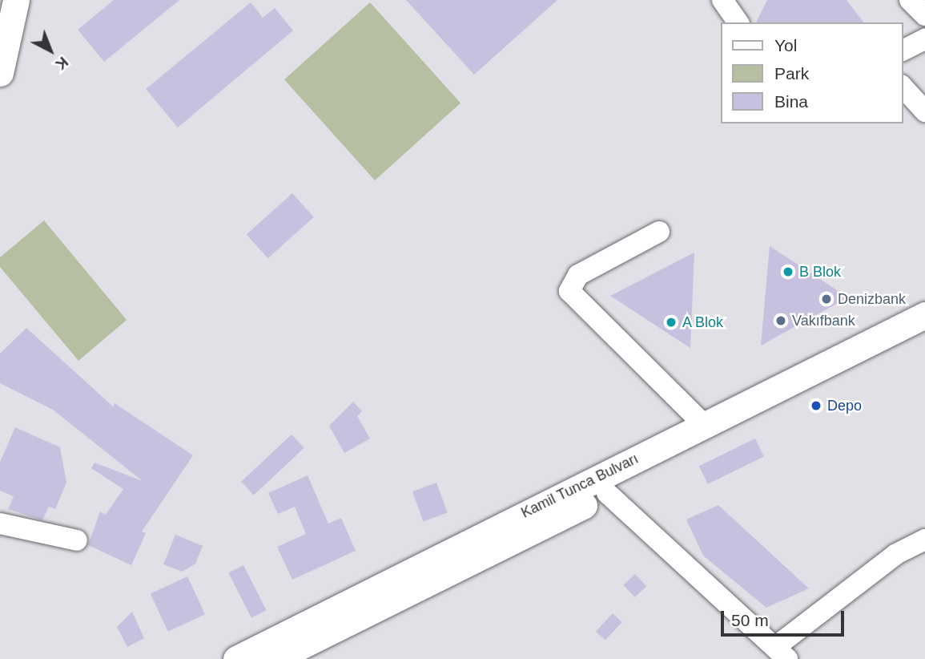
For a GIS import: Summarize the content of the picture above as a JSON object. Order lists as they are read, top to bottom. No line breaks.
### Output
{"streets":{"main road":["Kamil Tunca Bulvarı"]},"places":["B Blok","Denizbank","Vakıfbank","A Blok","Depo"],"legend":["Yol","Park","Bina"],"scale_bar":"50 m","north":"bottom right"}
